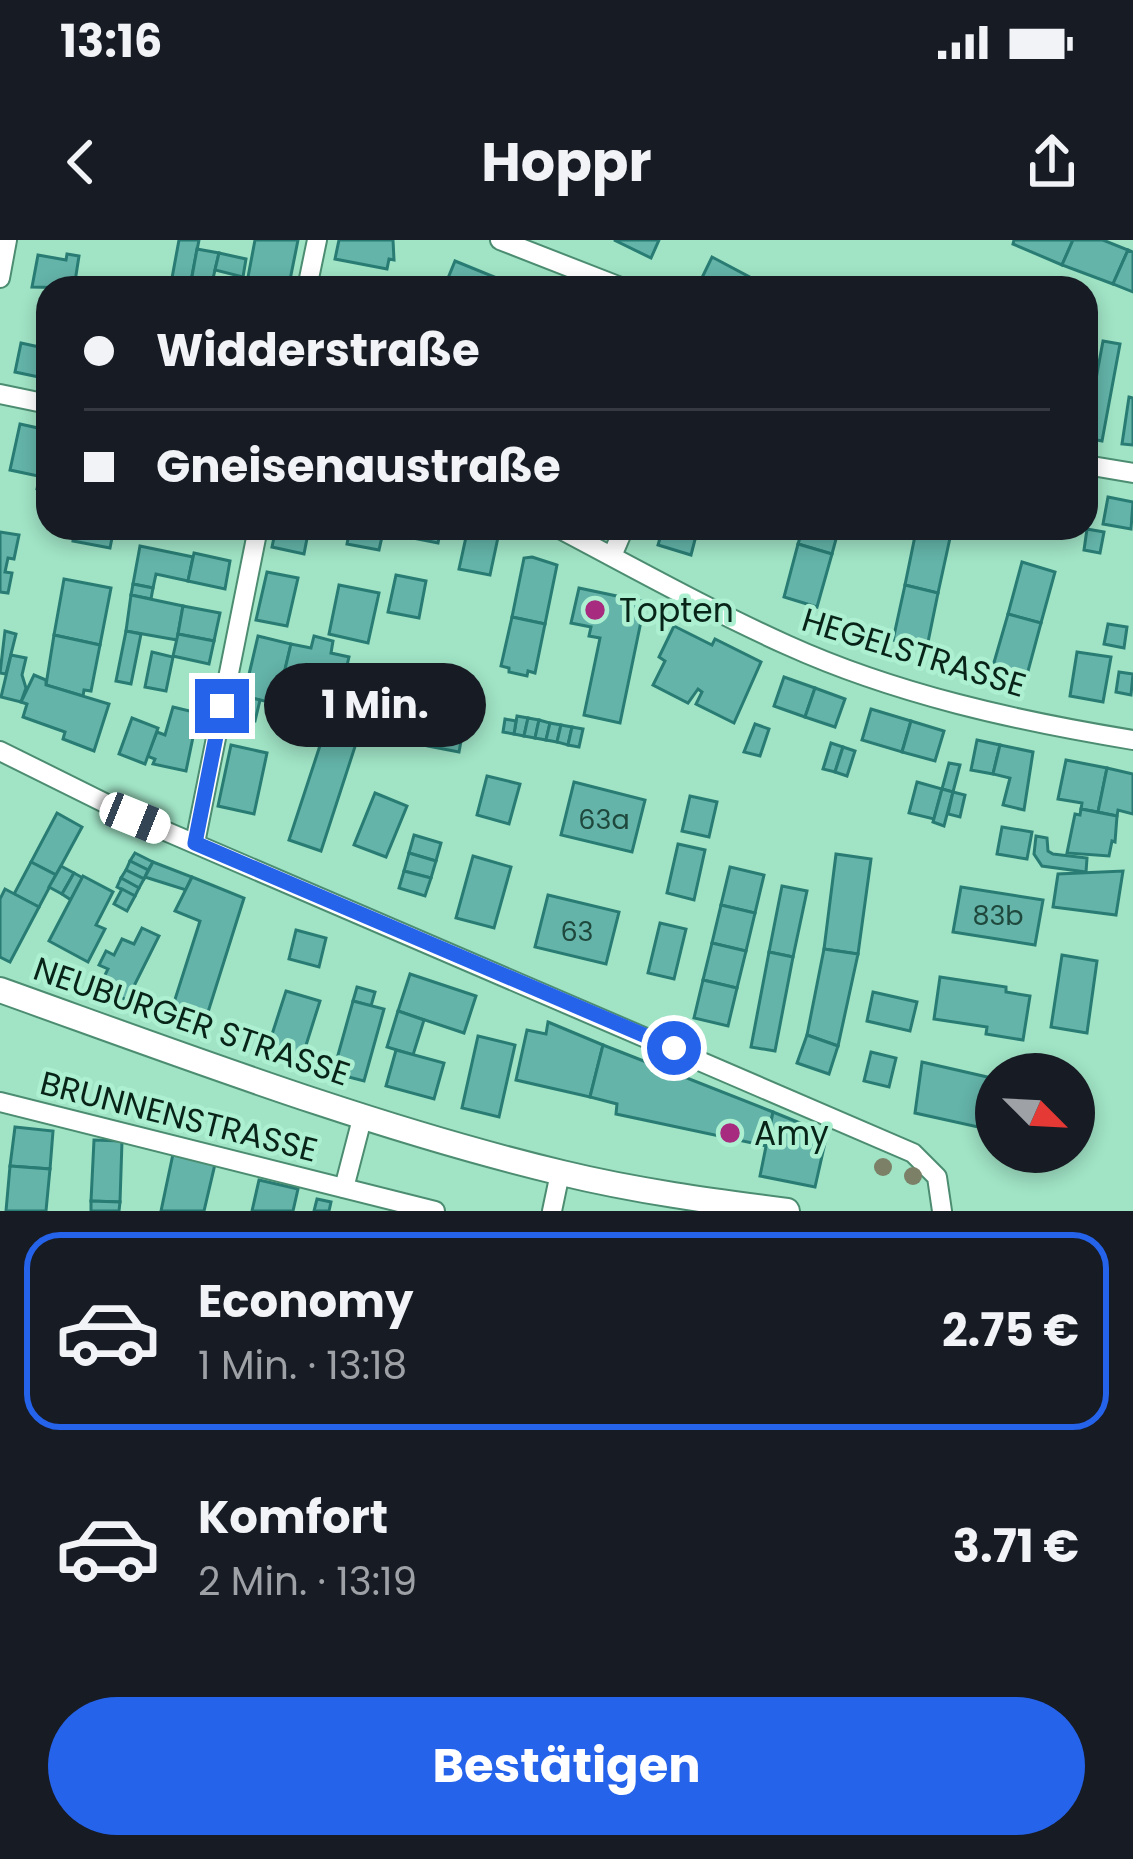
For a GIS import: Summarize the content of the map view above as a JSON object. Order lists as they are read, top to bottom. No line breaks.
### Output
{"streets":{"street":["HEGELSTRASSE","NEUBURGER STRASSE","BRUNNENSTRASSE"]},"crossings":[["NEUBURGER STRASSE","BRUNNENSTRASSE"]],"places":["Topten","Amy"],"house_numbers":["63a","83b","63"],"north":"bottom right","page":{"status":"13:16","header":"Hoppr","banner":["Widderstraße","Gneisenaustraße"],"bubble":"1 Min.","list":[{"name":"Economy","note":"1 Min. · 13:18","value":"2.75 €"},{"name":"Komfort","note":"2 Min. · 13:19","value":"3.71 €"}],"buttons":"Bestätigen"}}
